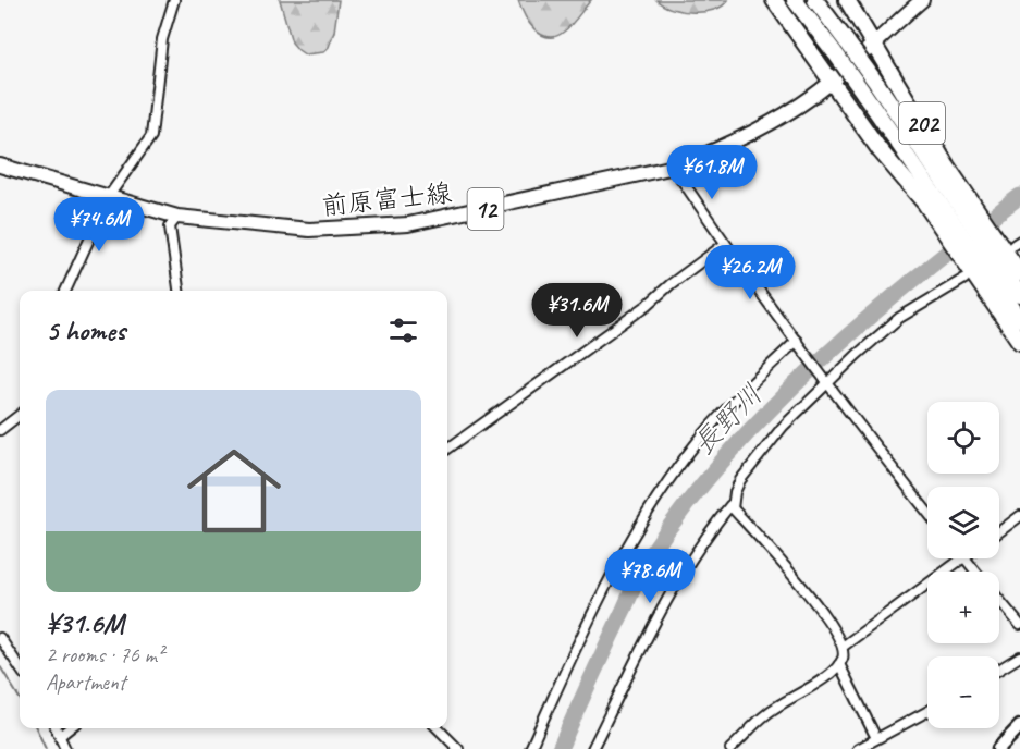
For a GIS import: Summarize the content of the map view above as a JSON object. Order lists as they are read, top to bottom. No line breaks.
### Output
{"streets":{"highway":["202"],"main road":["前原富士線","12"]},"crossings":[["202","前原富士線"]],"water":["長野川"],"page":{"price":["¥61.8M","¥74.6M","¥26.2M","¥31.6M","¥78.6M"],"heading":"5 homes","list":[{"name":"¥31.6M","note":"2 rooms · 76 m² · Apartment"}],"map_buttons":["+","−"]}}
